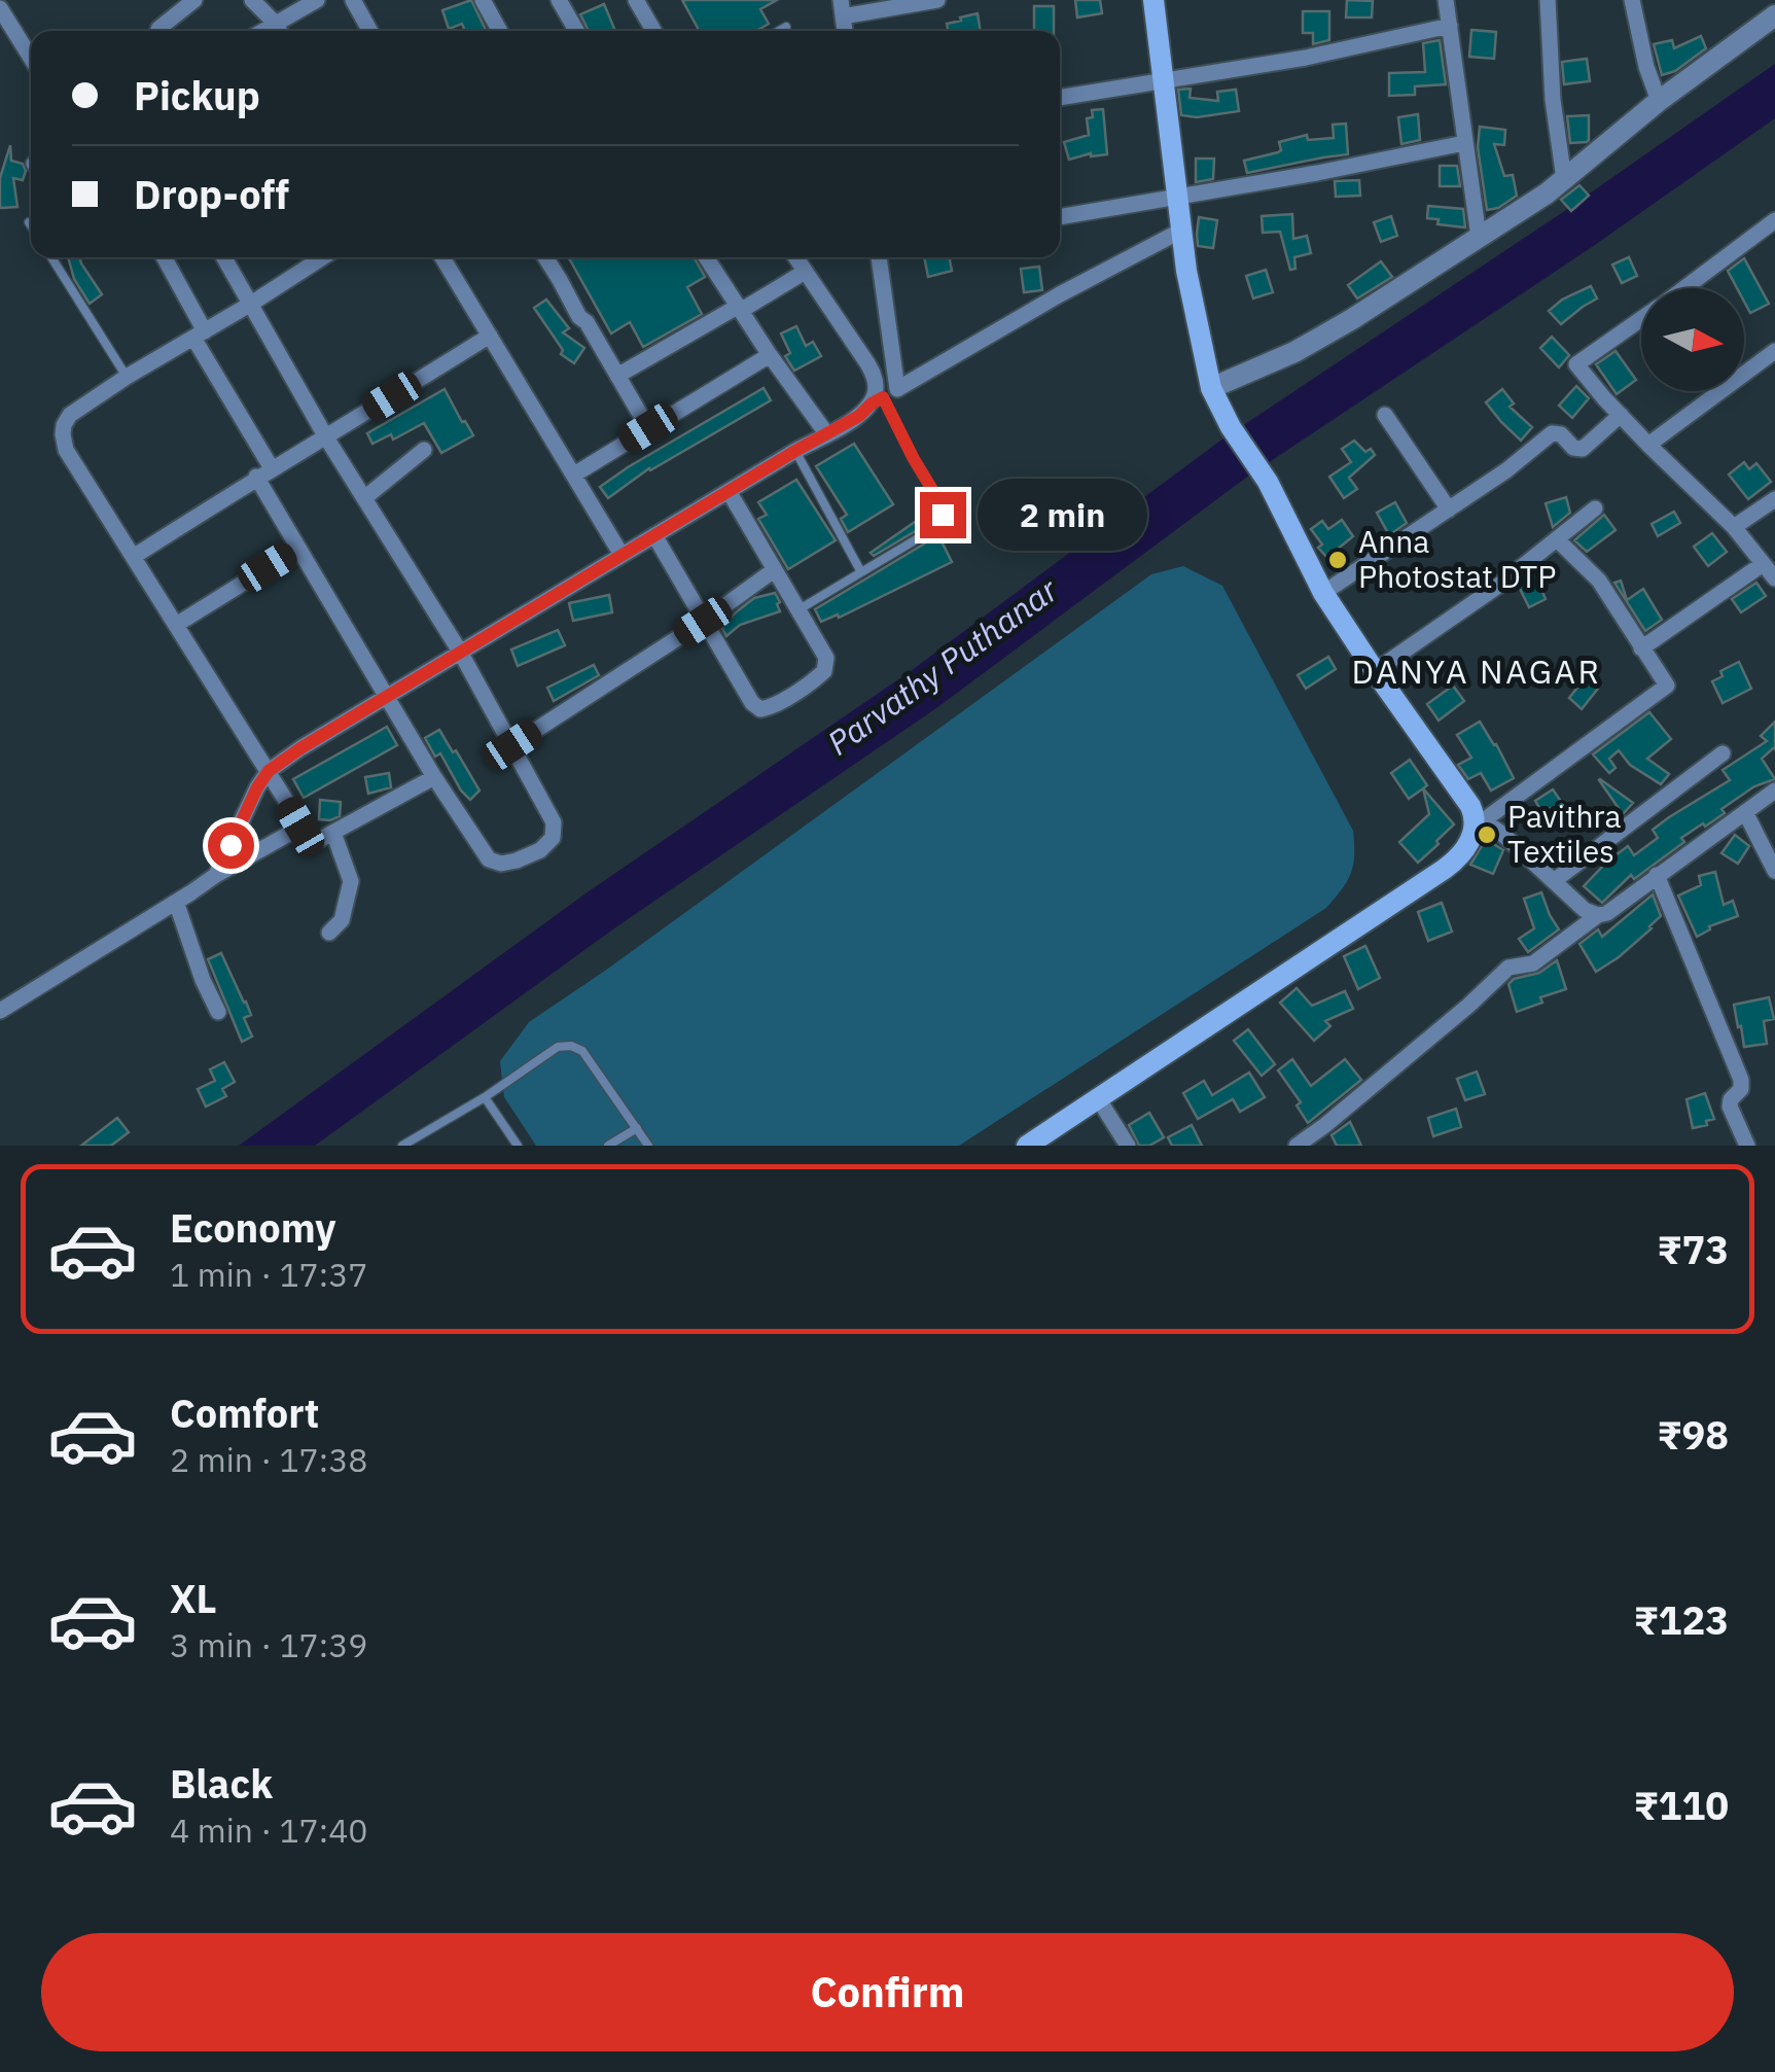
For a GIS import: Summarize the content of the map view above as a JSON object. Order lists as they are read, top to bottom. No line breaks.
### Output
{"districts":["DANYA NAGAR"],"water":["Parvathy Puthanar"],"places":["Anna Photostat DTP","Pavithra Textiles"],"north":"right","page":{"banner":["Pickup","Drop-off"],"bubble":"2 min","list":[{"name":"Economy","note":"1 min · 17:37","value":"₹73"},{"name":"Comfort","note":"2 min · 17:38","value":"₹98"},{"name":"XL","note":"3 min · 17:39","value":"₹123"},{"name":"Black","note":"4 min · 17:40","value":"₹110"}],"buttons":"Confirm"}}
